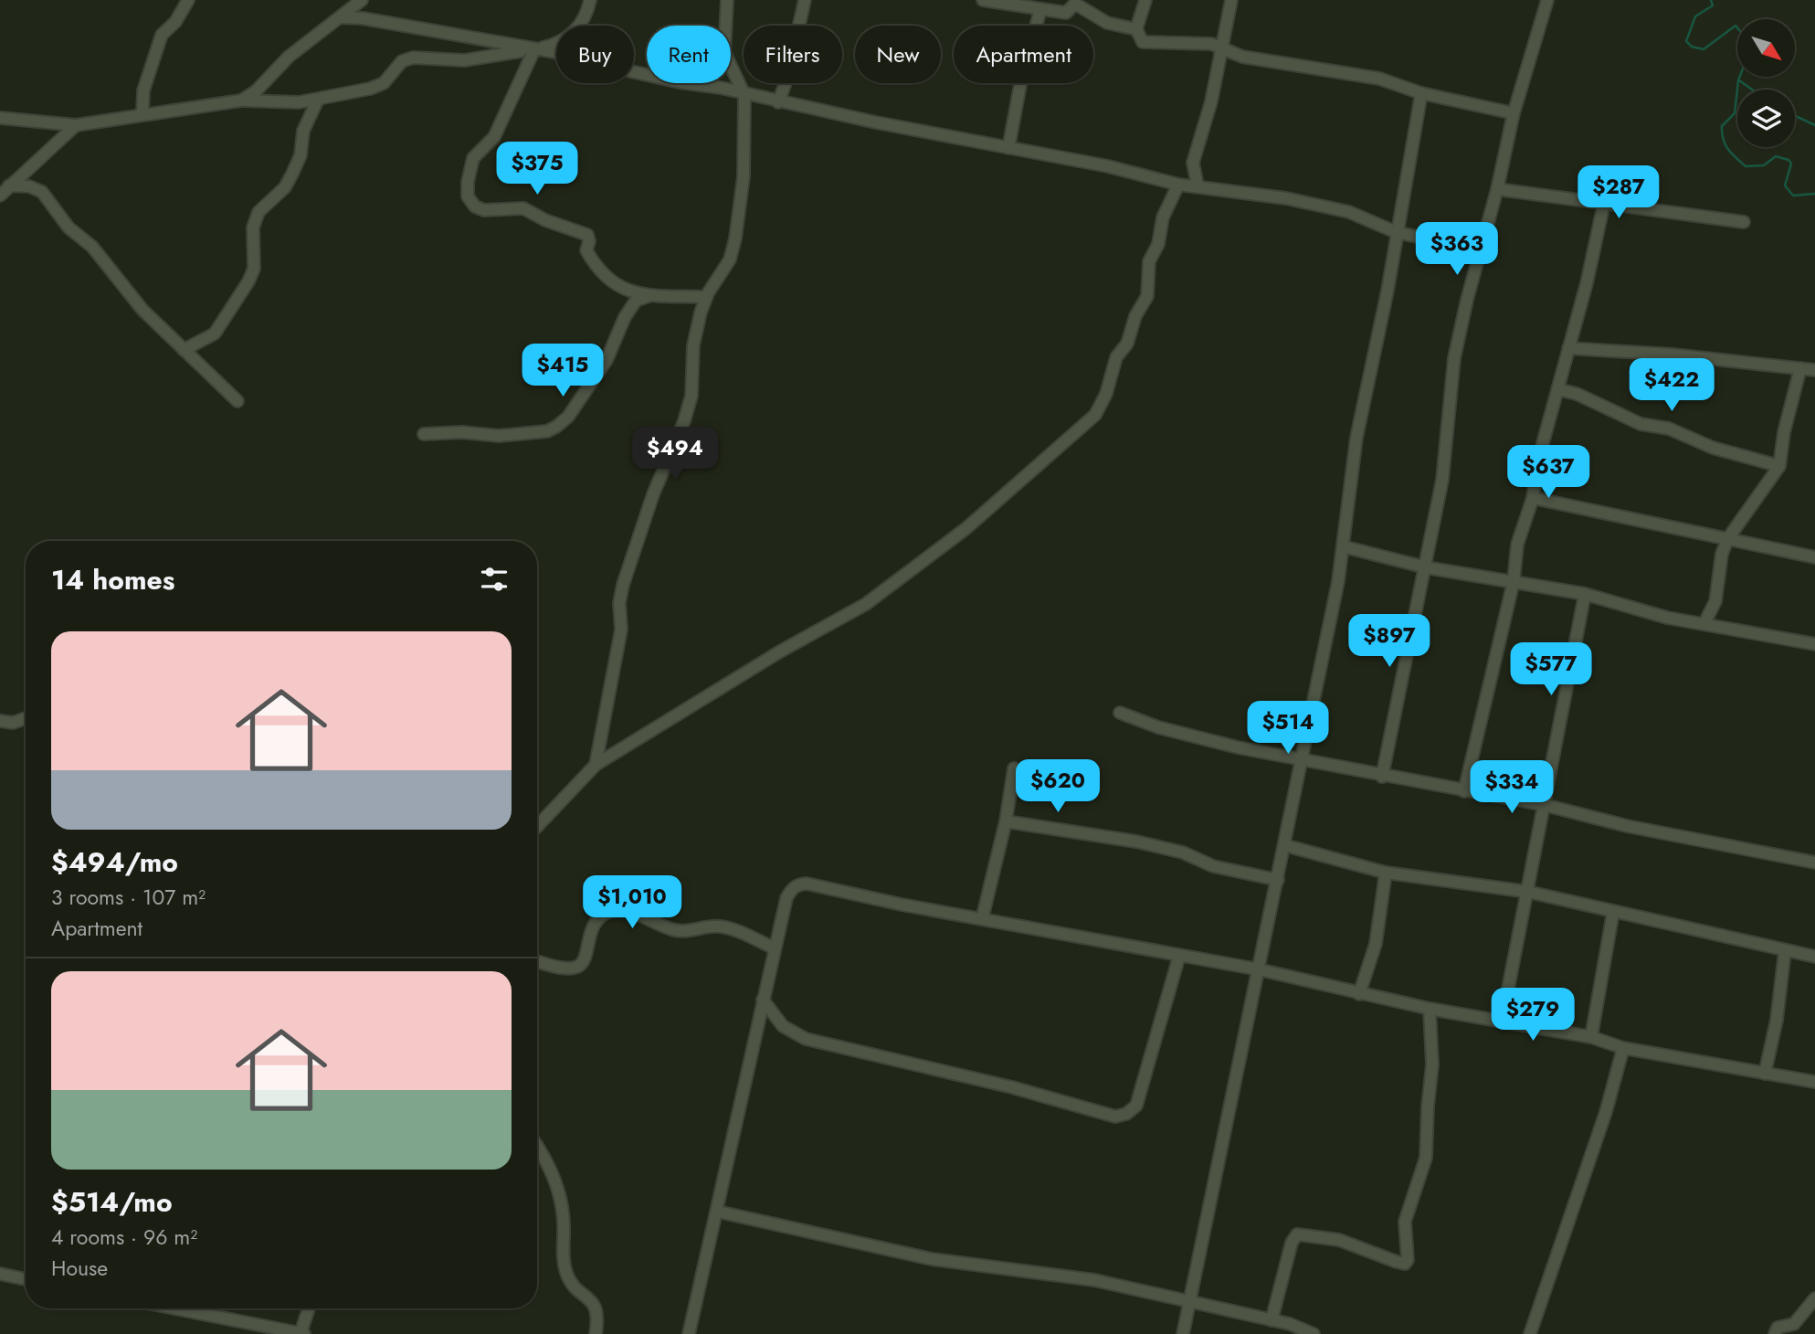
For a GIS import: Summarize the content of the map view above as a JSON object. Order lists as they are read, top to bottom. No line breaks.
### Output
{"north":"bottom right","page":{"chip":["Buy","Rent","Filters","New","Apartment"],"price":["$375","$287","$363","$415","$422","$494","$637","$897","$577","$514","$620","$334","$1,010","$279"],"heading":"14 homes","list":[{"name":"$494/mo","note":"3 rooms · 107 m² · Apartment"},{"name":"$514/mo","note":"4 rooms · 96 m² · House"}]}}
